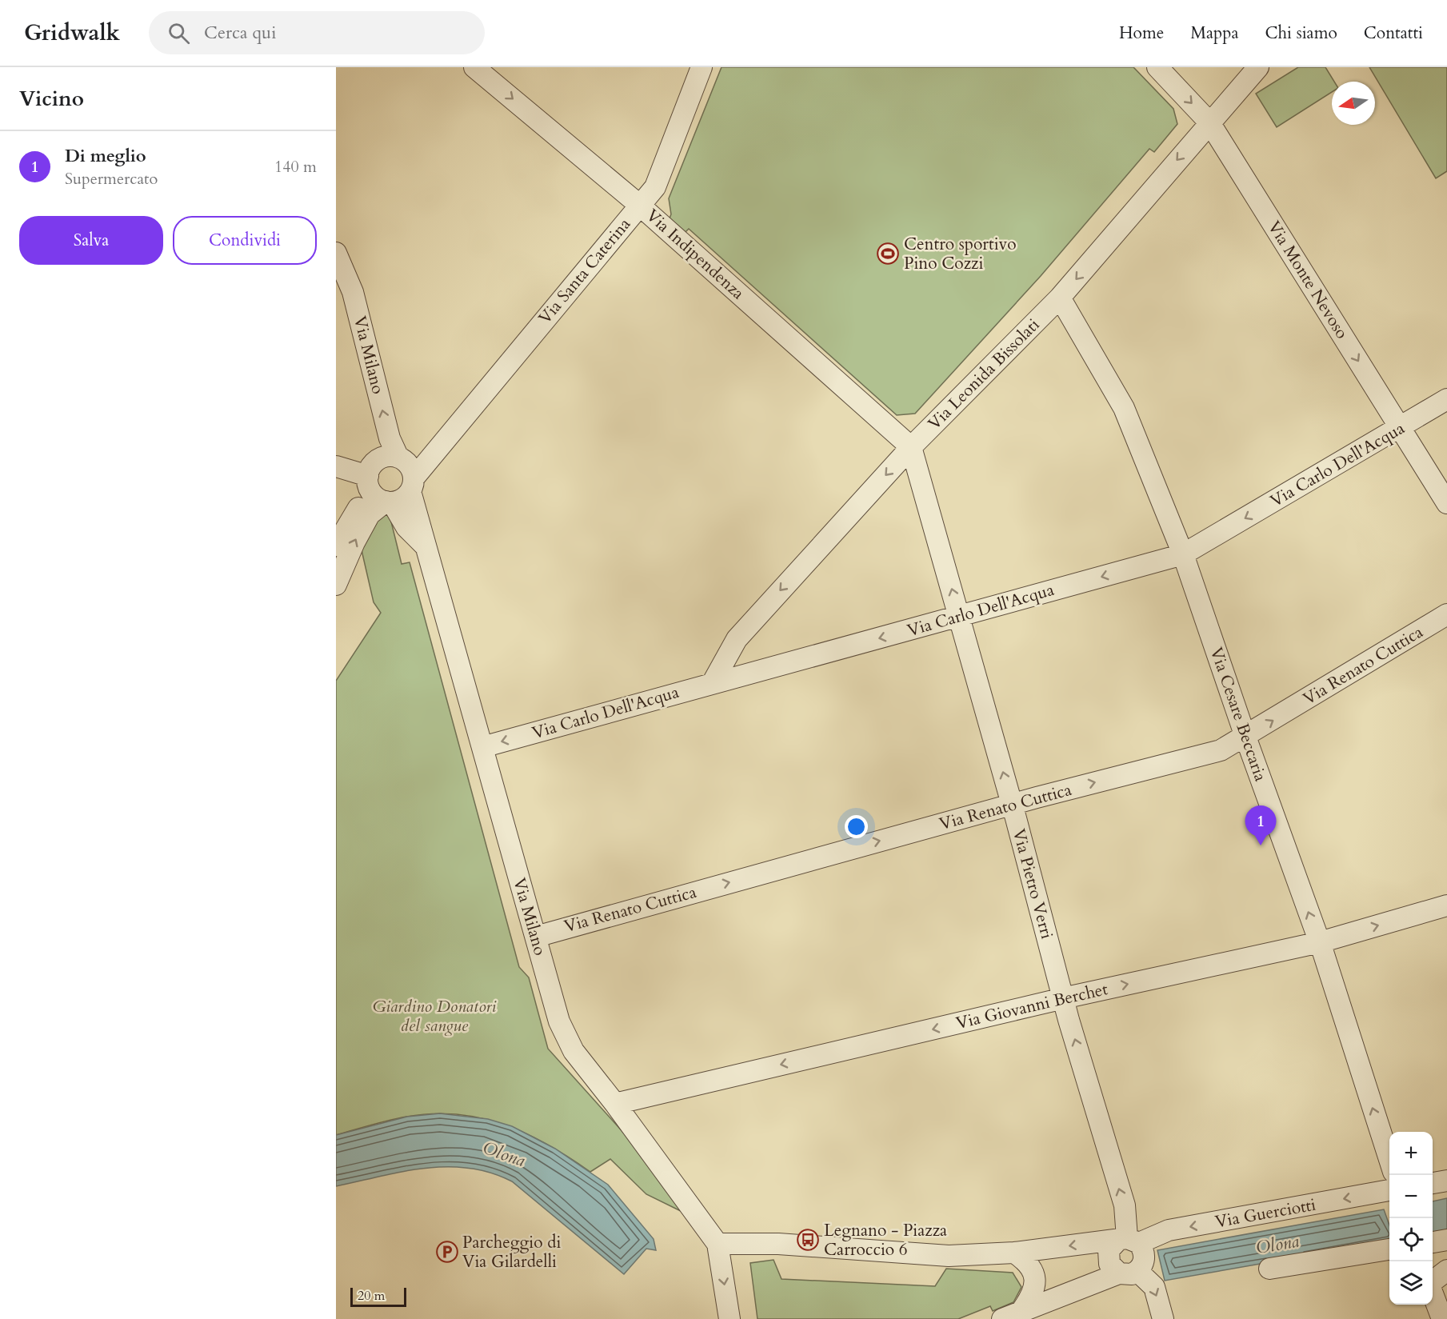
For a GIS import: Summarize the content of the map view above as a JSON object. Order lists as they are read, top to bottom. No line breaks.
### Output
{"streets":{"street":["Via Indipendenza","Via Santa Caterina","Via Monte Nevoso","Via Milano","Via Leonida Bissolati","Via Carlo Dell'Acqua","Via Renato Cuttica","Via Cesare Beccaria","Via Pietro Verri","Via Giovanni Berchet","Via Guerciotti"]},"crossings":[["Via Indipendenza","Via Santa Caterina"],["Via Indipendenza","Via Leonida Bissolati"],["Via Indipendenza","Via Pietro Verri"],["Via Santa Caterina","Via Milano"],["Via Monte Nevoso","Via Leonida Bissolati"],["Via Monte Nevoso","Via Carlo Dell'Acqua"],["Via Milano","Via Carlo Dell'Acqua"],["Via Milano","Via Renato Cuttica"],["Via Milano","Via Giovanni Berchet"],["Via Milano","Via Guerciotti"],["Via Leonida Bissolati","Via Carlo Dell'Acqua"],["Via Leonida Bissolati","Via Cesare Beccaria"],["Via Leonida Bissolati","Via Pietro Verri"],["Via Carlo Dell'Acqua","Via Cesare Beccaria"],["Via Carlo Dell'Acqua","Via Pietro Verri"],["Via Renato Cuttica","Via Cesare Beccaria"],["Via Renato Cuttica","Via Pietro Verri"],["Via Cesare Beccaria","Via Giovanni Berchet"],["Via Pietro Verri","Via Giovanni Berchet"],["Via Pietro Verri","Via Guerciotti"]],"one_way":["Via Indipendenza","Via Monte Nevoso","Via Leonida Bissolati","Via Carlo Dell'Acqua","Via Renato Cuttica","Via Cesare Beccaria","Via Pietro Verri"],"water":["Olona"],"parks":["Giardino Donatori del sangue"],"places":{"sports":["Centro sportivo Pino Cozzi"],"bus stop":["Legnano - Piazza Carroccio 6"],"parking":["Parcheggio di Via Gilardelli"]},"scale_bar":"20 m","north":"left","page":{"header":"Gridwalk","search":"Cerca qui","nav":["Home","Mappa","Chi siamo","Contatti"],"heading":"Vicino","list":[{"mark":"1","name":"Di meglio","note":"Supermercato","value":"140 m"}],"buttons":["Salva","Condividi"],"pins":"1","map_buttons":["+","−"],"scale":"20 m"}}
